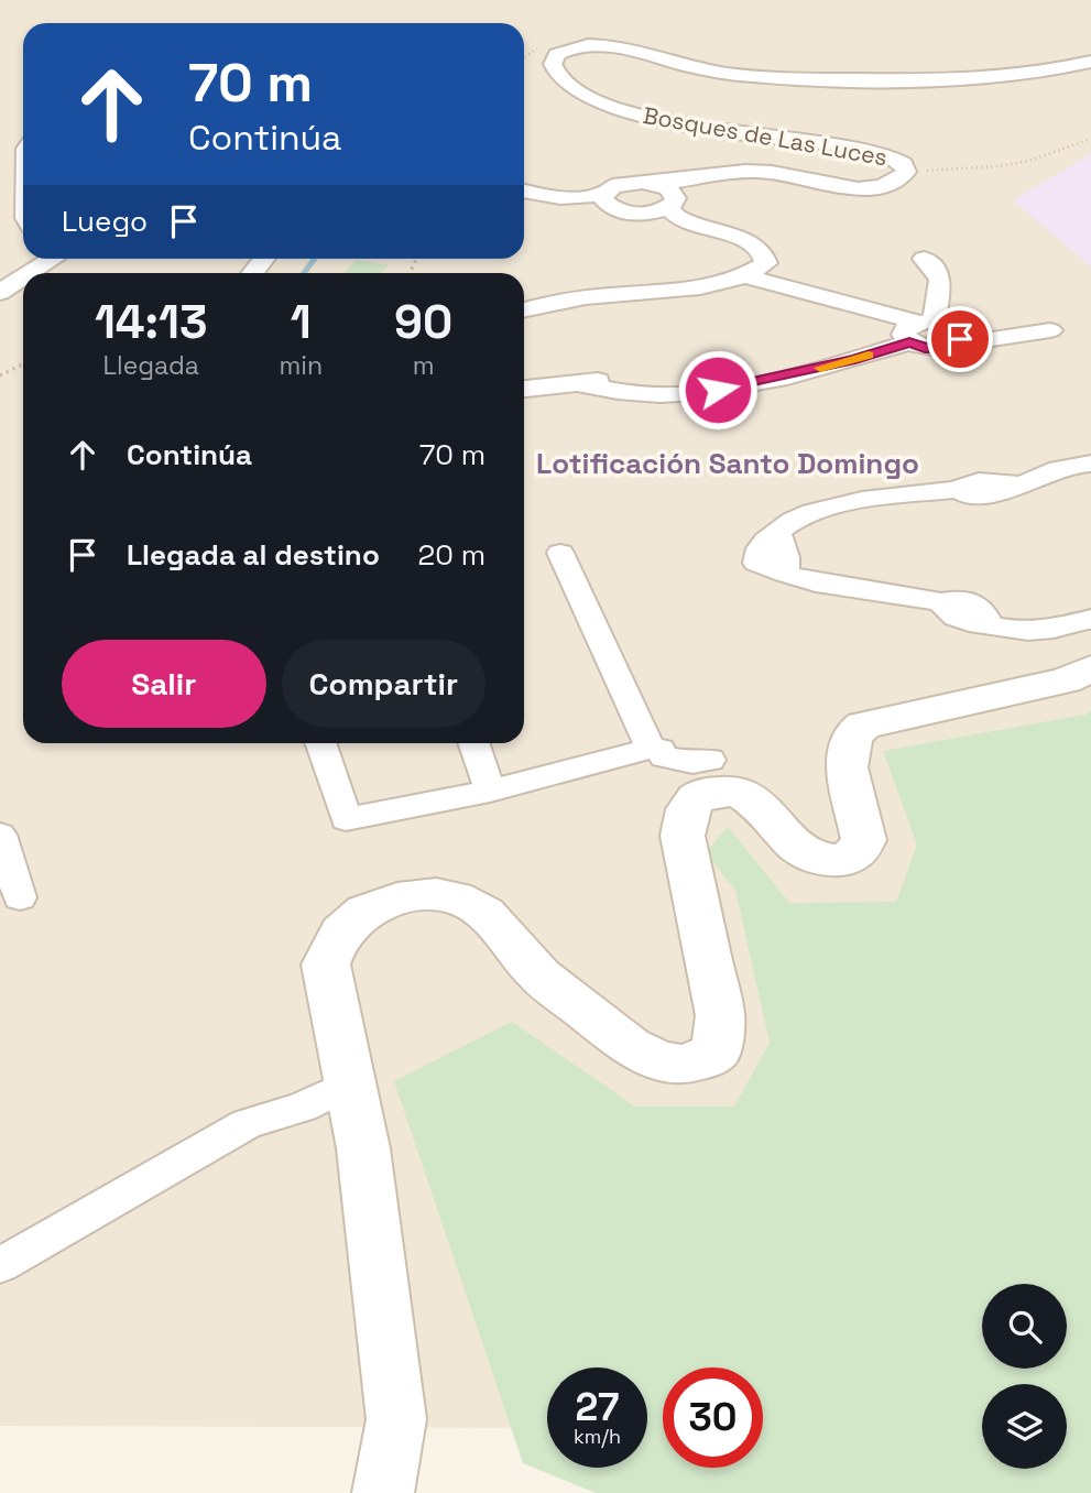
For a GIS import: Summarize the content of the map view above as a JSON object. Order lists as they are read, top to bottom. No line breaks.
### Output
{"streets":{"street":["Bosques de Las Luces"]},"districts":["Lotificación Santo Domingo"],"page":{"turn":["70 m","Continúa"],"then":"Luego","eta":["14:13","Llegada","1","min","90","m"],"list":[{"name":"Continúa","value":"70 m"},{"name":"Llegada al destino","value":"20 m"}],"buttons":["Salir","Compartir"],"speed":"27 km/h","limit":"30"}}
